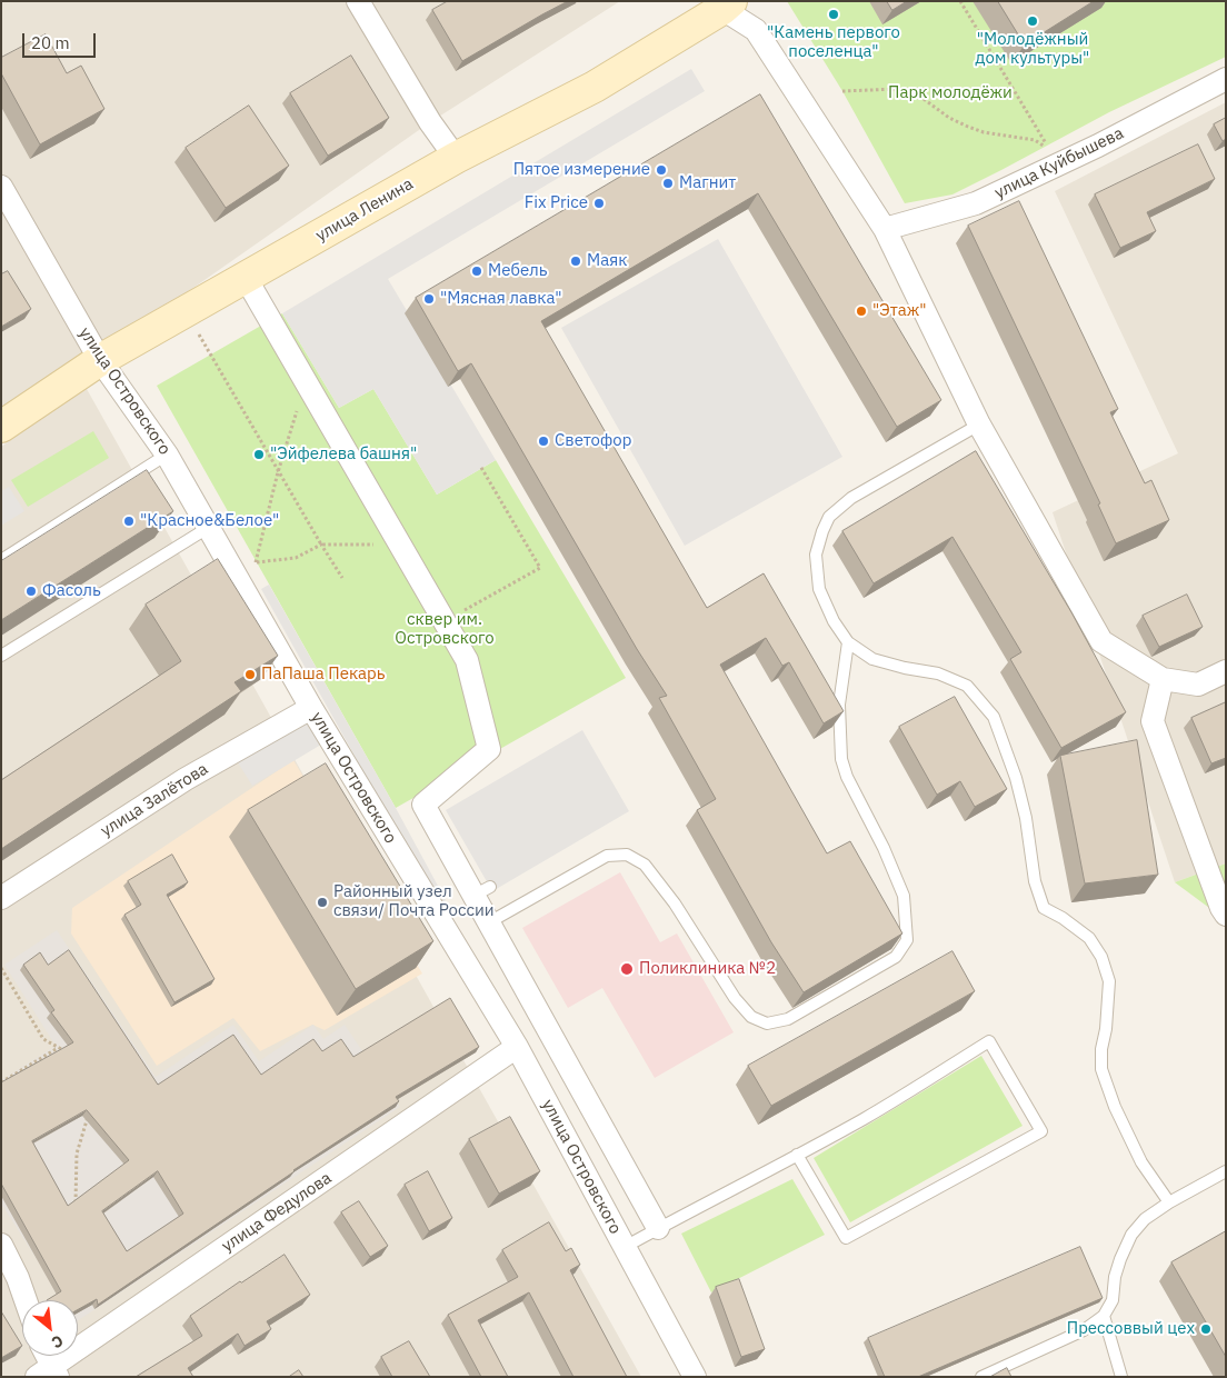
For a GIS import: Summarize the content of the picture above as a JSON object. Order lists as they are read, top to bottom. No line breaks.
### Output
{"streets":{"main road":["улица Ленина"],"street":["улица Куйбышева","улица Островского","улица Залётова","улица Федулова"]},"crossings":[["улица Ленина","улица Островского"],["улица Островского","улица Залётова"],["улица Островского","улица Федулова"]],"parks":["Парк молодёжи","сквер им. Островского"],"places":["\"Камень первого поселенца\"","\"Молодёжный дом культуры\"","Пятое измерение","Магнит","Fix Price","Maяк","Мебель","\"Мясная лавка\"","\"Этаж\"","Светофор","\"Эйфелева башня\"","\"Красное&Белое\"","Фасоль","ПаПаша Пекарь","Районный узел связи/ Почта России","Поликлиника №2","Прессоввый цех"],"scale_bar":"20 m","north":"bottom right"}
